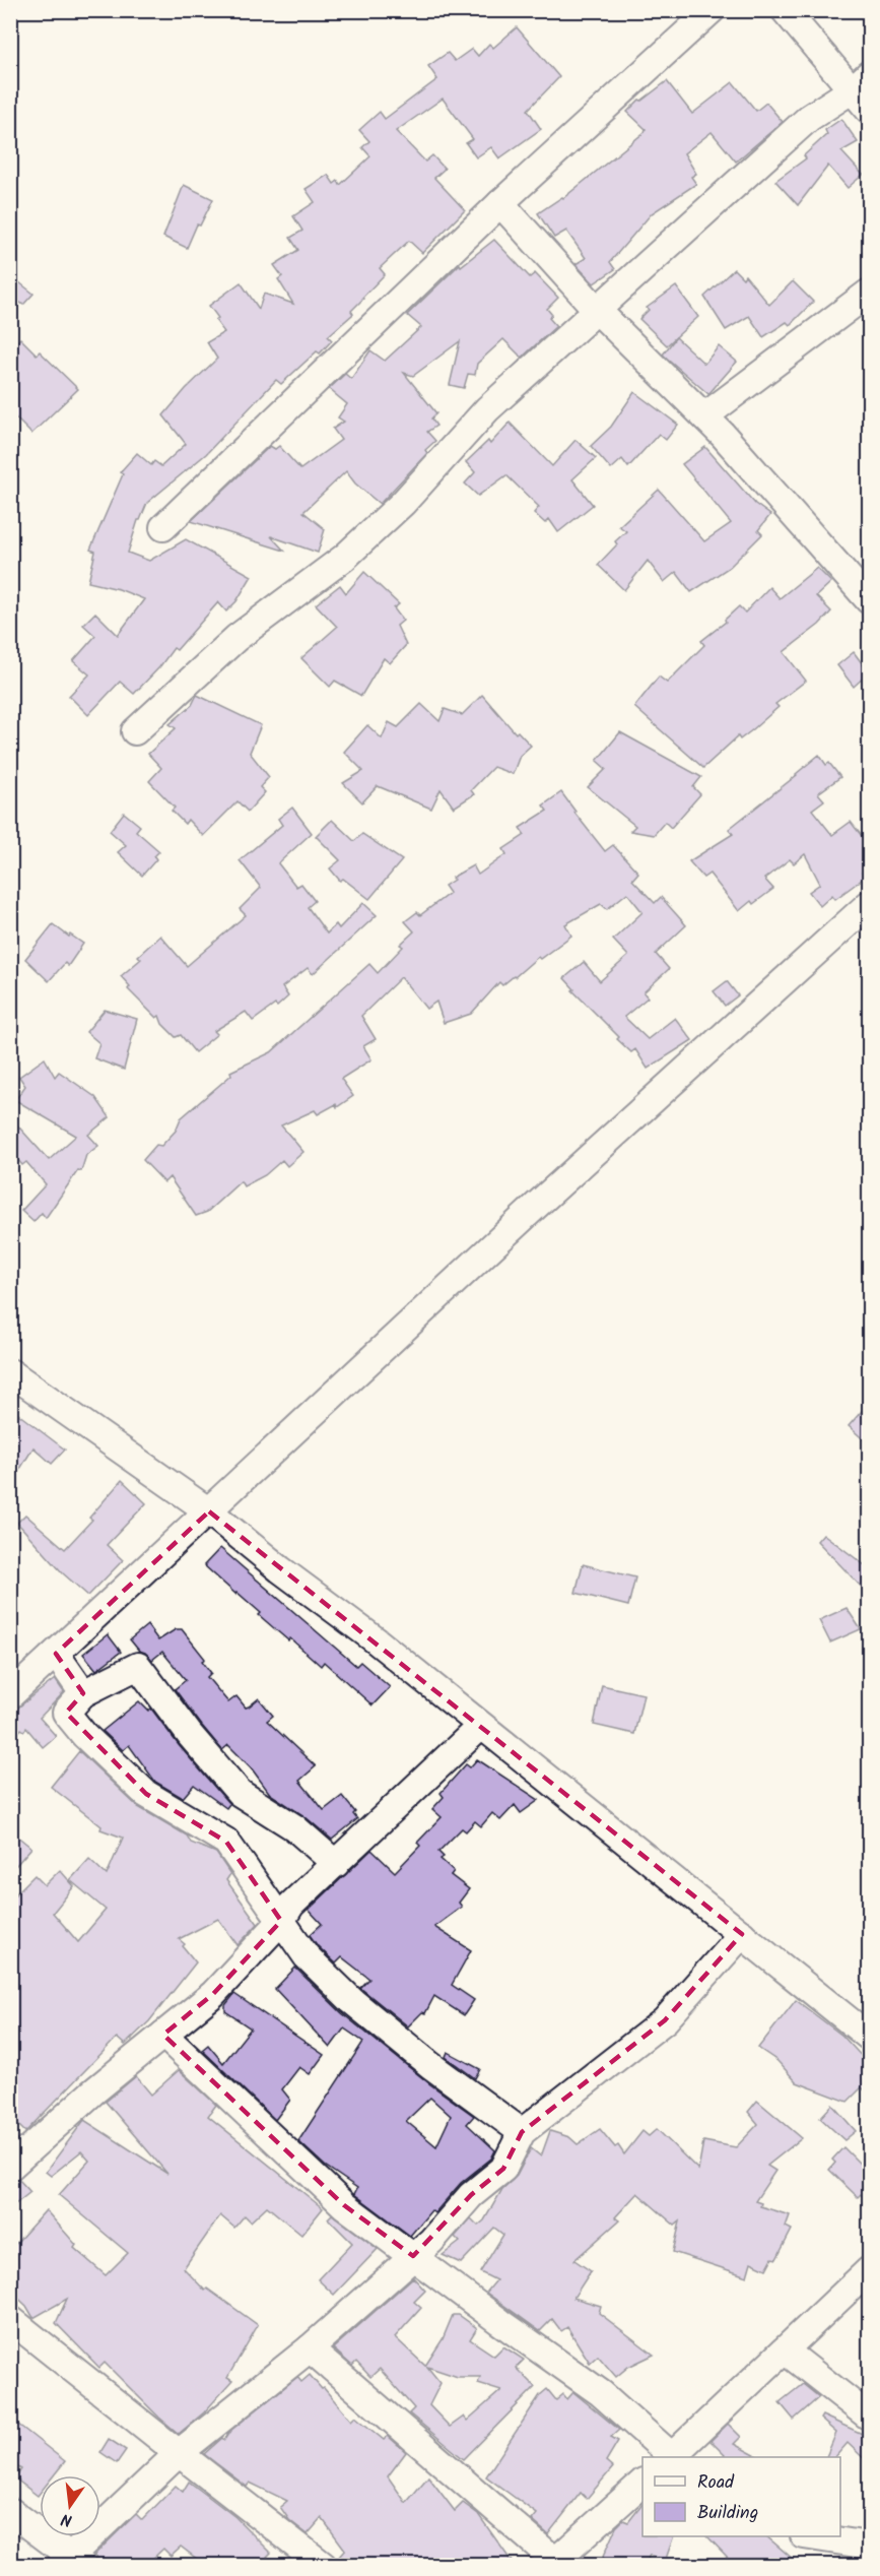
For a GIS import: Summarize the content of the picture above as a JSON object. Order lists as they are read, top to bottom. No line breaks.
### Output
{"legend":["Road","Building"],"north":"bottom"}
